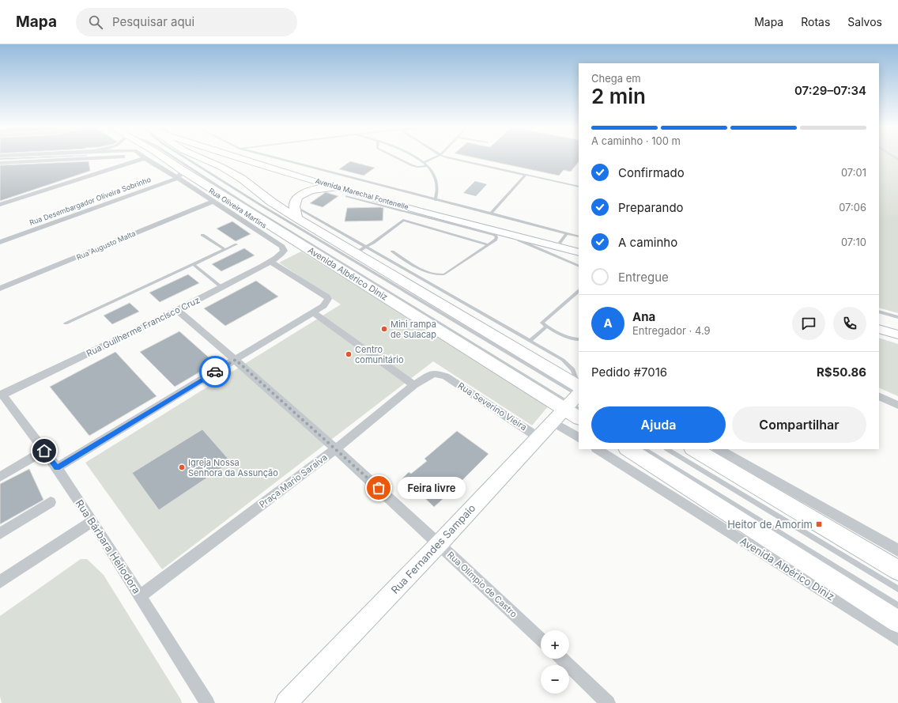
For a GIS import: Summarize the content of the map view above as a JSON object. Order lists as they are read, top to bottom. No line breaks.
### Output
{"streets":{"main road":["Avenida Marechal Fontenelle","Avenida Albérico Diniz","Rua Fernandes Sampaio"],"street":["Rua Desembargador Oliveira Sobrinho","Rua Oliveira Martins","Rua Augusto Malta","Rua Guilherme Francisco Cruz","Rua Severino Vieira","Praça Mario Saraiva","Rua Bárbara Heliodora","Rua Olímpio de Castro"]},"crossings":[["Rua Desembargador Oliveira Sobrinho","Rua Oliveira Martins"],["Rua Desembargador Oliveira Sobrinho","Avenida Albérico Diniz"],["Rua Oliveira Martins","Rua Augusto Malta"],["Rua Oliveira Martins","Avenida Albérico Diniz"],["Rua Oliveira Martins","Rua Guilherme Francisco Cruz"],["Avenida Albérico Diniz","Rua Fernandes Sampaio"],["Rua Guilherme Francisco Cruz","Rua Bárbara Heliodora"],["Rua Guilherme Francisco Cruz","Rua Olímpio de Castro"],["Rua Severino Vieira","Praça Mario Saraiva"],["Rua Severino Vieira","Rua Fernandes Sampaio"],["Praça Mario Saraiva","Rua Bárbara Heliodora"],["Praça Mario Saraiva","Rua Olímpio de Castro"],["Rua Fernandes Sampaio","Rua Olímpio de Castro"]],"places":{"other":["Mini rampa de Sulacap","Centro comunitário","Igreja Nossa Senhora da Assunção","Feira livre"],"transit":["Heitor de Amorim"]},"page":{"header":"Mapa","search":"Pesquisar aqui","nav":["Mapa","Rotas","Salvos"],"heading":["2 min","Chega em","07:29–07:34"],"panel":["Ana","Entregador · 4.9","Pedido #7016","R$50.86"],"bar":"A caminho · 100 m","list":[["Confirmado","07:01"],["Preparando","07:06"],["A caminho","07:10"],"Entregue"],"round":"A","buttons":["Ajuda","Compartilhar"],"bubble":"Feira livre","map_buttons":["+","−"]}}
